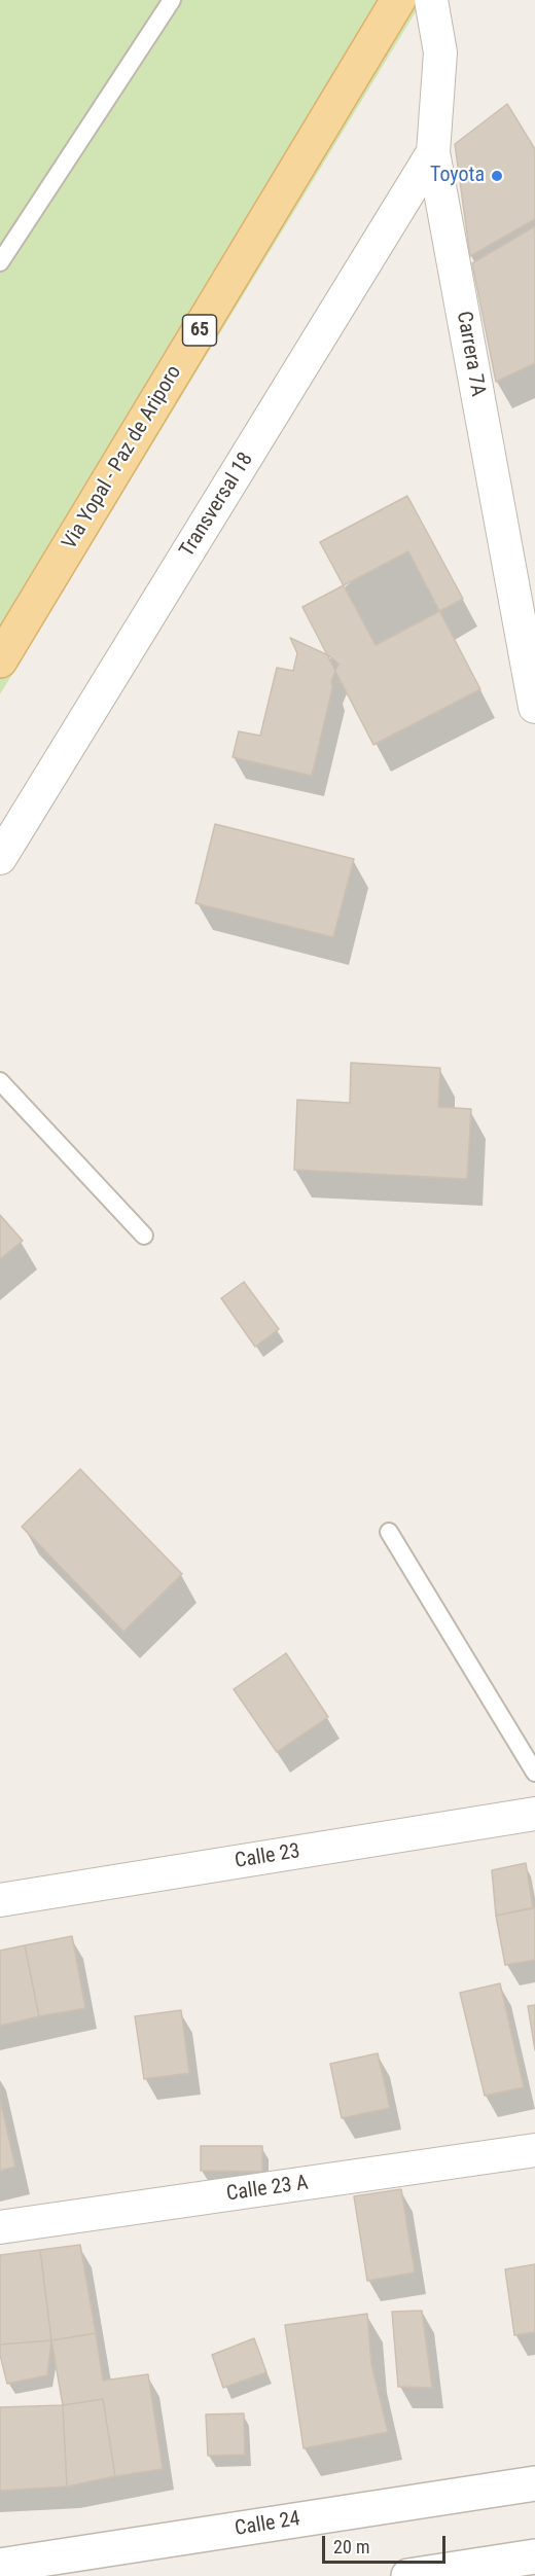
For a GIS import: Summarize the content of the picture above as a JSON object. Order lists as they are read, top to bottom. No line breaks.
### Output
{"streets":{"main road":["65","Via Yopal - Paz de Ariporo"],"street":["Carrera 7A","Transversal 18","Calle 23","Calle 23 A","Calle 24"]},"crossings":[["Carrera 7A","Transversal 18"]],"places":["Toyota"],"scale_bar":"20 m"}
